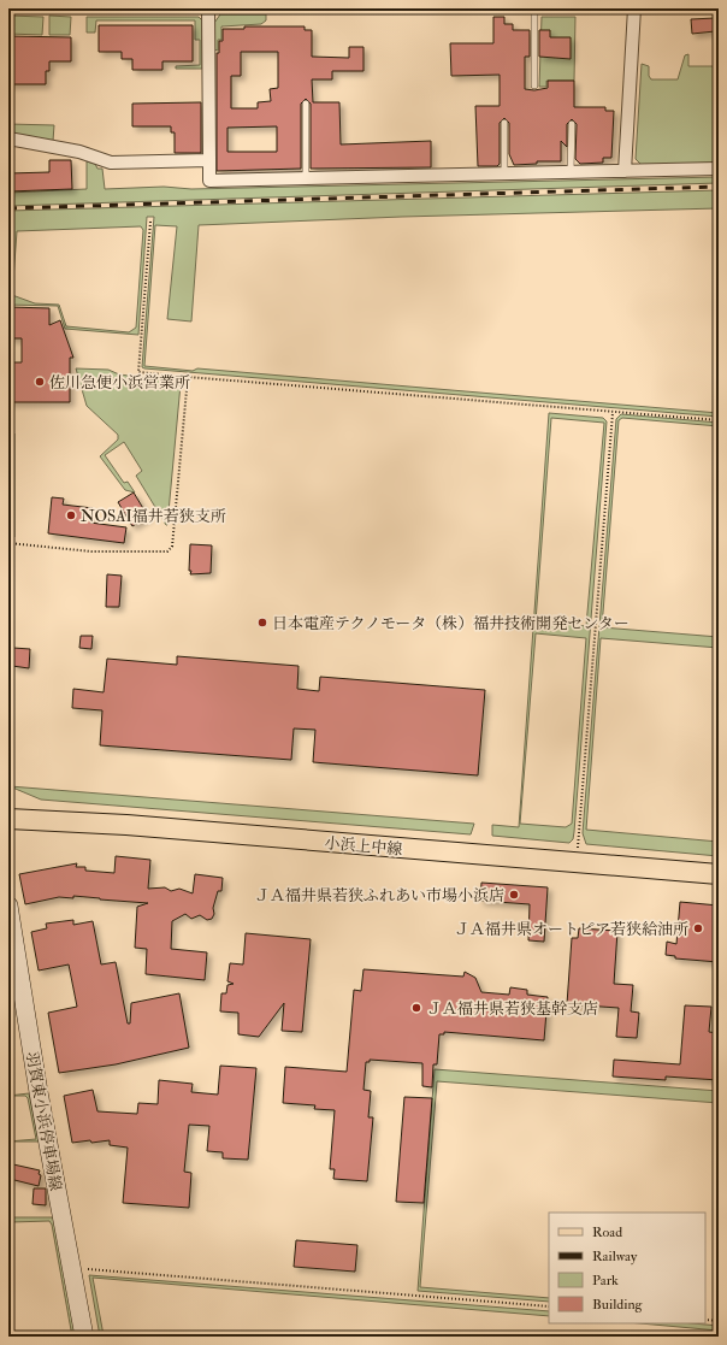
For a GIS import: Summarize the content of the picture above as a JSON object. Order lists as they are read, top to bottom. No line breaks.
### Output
{"streets":{"main road":["小浜上中線","羽賀東小浜停車場線"]},"places":["佐川急便小浜営業所","NOSAI福井若狭支所","日本電産テクノモータ（株）福井技術開発センター","ＪＡ福井県若狭ふれあい市場小浜店","ＪＡ福井県オートピア若狭給油所","ＪＡ福井県若狭基幹支店"],"legend":["Road","Railway","Park","Building"]}
